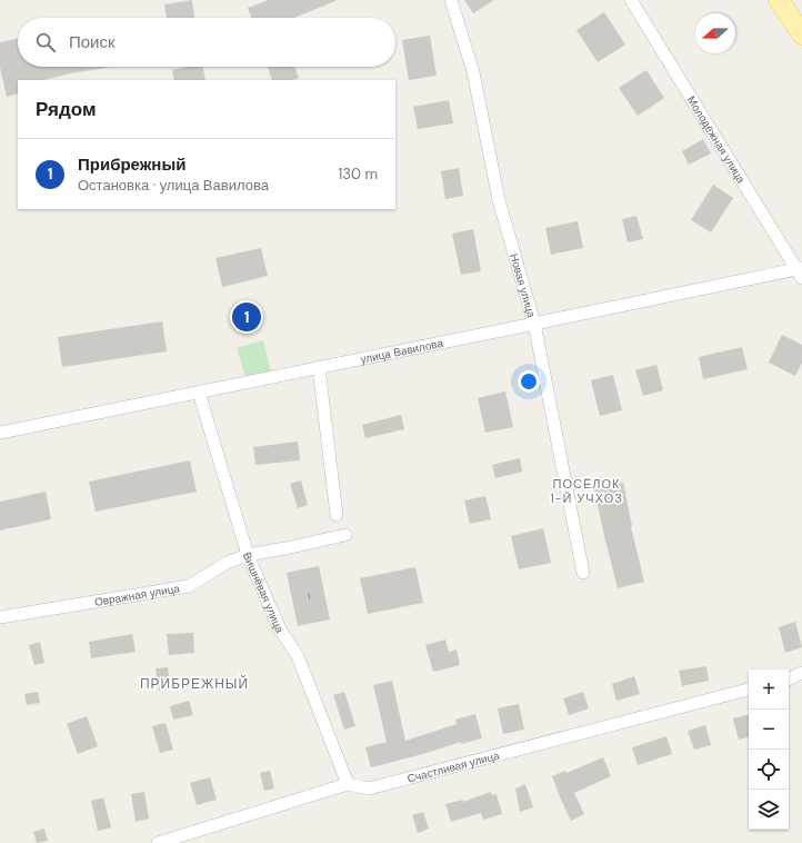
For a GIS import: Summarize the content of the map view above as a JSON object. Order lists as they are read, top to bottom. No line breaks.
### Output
{"streets":{"street":["Молодёжная улица","Новая улица","улица Вавилова","Вишнёвая улица","Овражная улица","Счастливая улица"]},"crossings":[["Молодёжная улица","улица Вавилова"],["Новая улица","улица Вавилова"],["улица Вавилова","Вишнёвая улица"],["Вишнёвая улица","Овражная улица"],["Вишнёвая улица","Счастливая улица"]],"districts":["ПОСЁЛОК 1-Й УЧХОЗ","ПРИБРЕЖНЫЙ"],"house_numbers":["1"],"north":"left","page":{"search":"Поиск","heading":"Рядом","list":[{"mark":"1","name":"Прибрежный","note":"Остановка · улица Вавилова","value":"130 m"}],"pins":"1","map_buttons":["+","−"]}}
